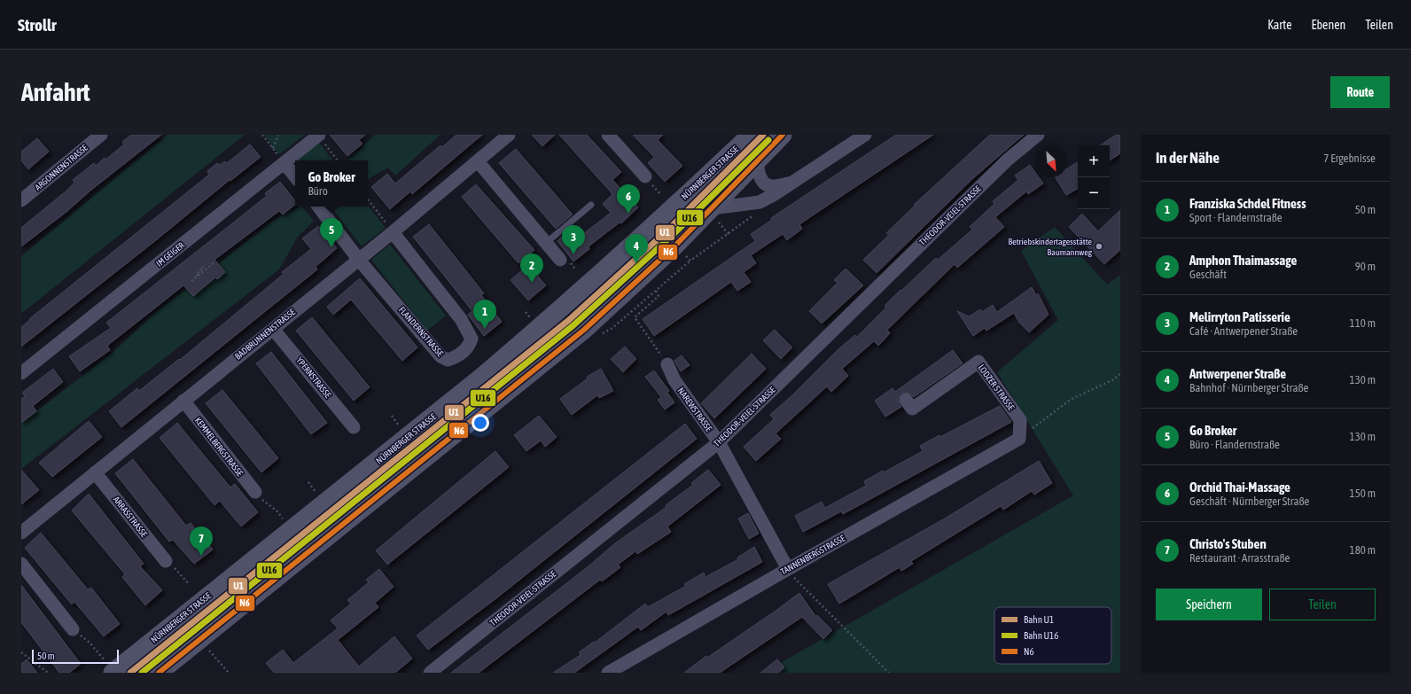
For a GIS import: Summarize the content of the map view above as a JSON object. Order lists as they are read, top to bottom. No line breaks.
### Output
{"streets":{"main road":["NÜRNBERGER STRASSE"],"street":["ARGONNENSTRASSE","THEODOR-VEIEL-STRASSE","IM GEIGER","FLANDERNSTRASSE","BADBRUNNENSTRASSE","YPERNSTRASSE","LODZER STRASSE","NAREWSTRASSE","KEMMELBERGSTRASSE","ARRASSTRASSE","TANNENBERGSTRASSE"]},"crossings":[["THEODOR-VEIEL-STRASSE","NAREWSTRASSE"],["FLANDERNSTRASSE","BADBRUNNENSTRASSE"],["BADBRUNNENSTRASSE","YPERNSTRASSE"],["BADBRUNNENSTRASSE","KEMMELBERGSTRASSE"],["BADBRUNNENSTRASSE","ARRASSTRASSE"],["LODZER STRASSE","TANNENBERGSTRASSE"],["NAREWSTRASSE","TANNENBERGSTRASSE"]],"places":["Betriebskindertagesstätte Baumannweg"],"lines":["rail line U1","transit line N6","rail line U16"],"legend":["Bahn U1","Bahn U16","N6"],"scale_bar":"50 m","north":"bottom right","page":{"header":"Strollr","nav":["Karte","Ebenen","Teilen"],"buttons":["Route",["Speichern","Teilen"]],"title":"Anfahrt","heading":["In der Nähe","7 Ergebnisse"],"map_buttons":["+","−"],"popup":["Go Broker","Büro"],"list":[{"mark":"1","name":"Franziska Schdel Fitness","note":"Sport · Flandernstraße","value":"50 m"},{"mark":"2","name":"Amphon Thaimassage","note":"Geschäft","value":"90 m"},{"mark":"3","name":"Melirryton Patisserie","note":"Café · Antwerpener Straße","value":"110 m"},{"mark":"4","name":"Antwerpener Straße","note":"Bahnhof · Nürnberger Straße","value":"130 m"},{"mark":"5","name":"Go Broker","note":"Büro · Flandernstraße","value":"130 m"},{"mark":"6","name":"Orchid Thai-Massage","note":"Geschäft · Nürnberger Straße","value":"150 m"},{"mark":"7","name":"Christo's Stuben","note":"Restaurant · Arrasstraße","value":"180 m"}],"pins":["6","5","3","4","2","1","7"],"scale":"50 m"}}
